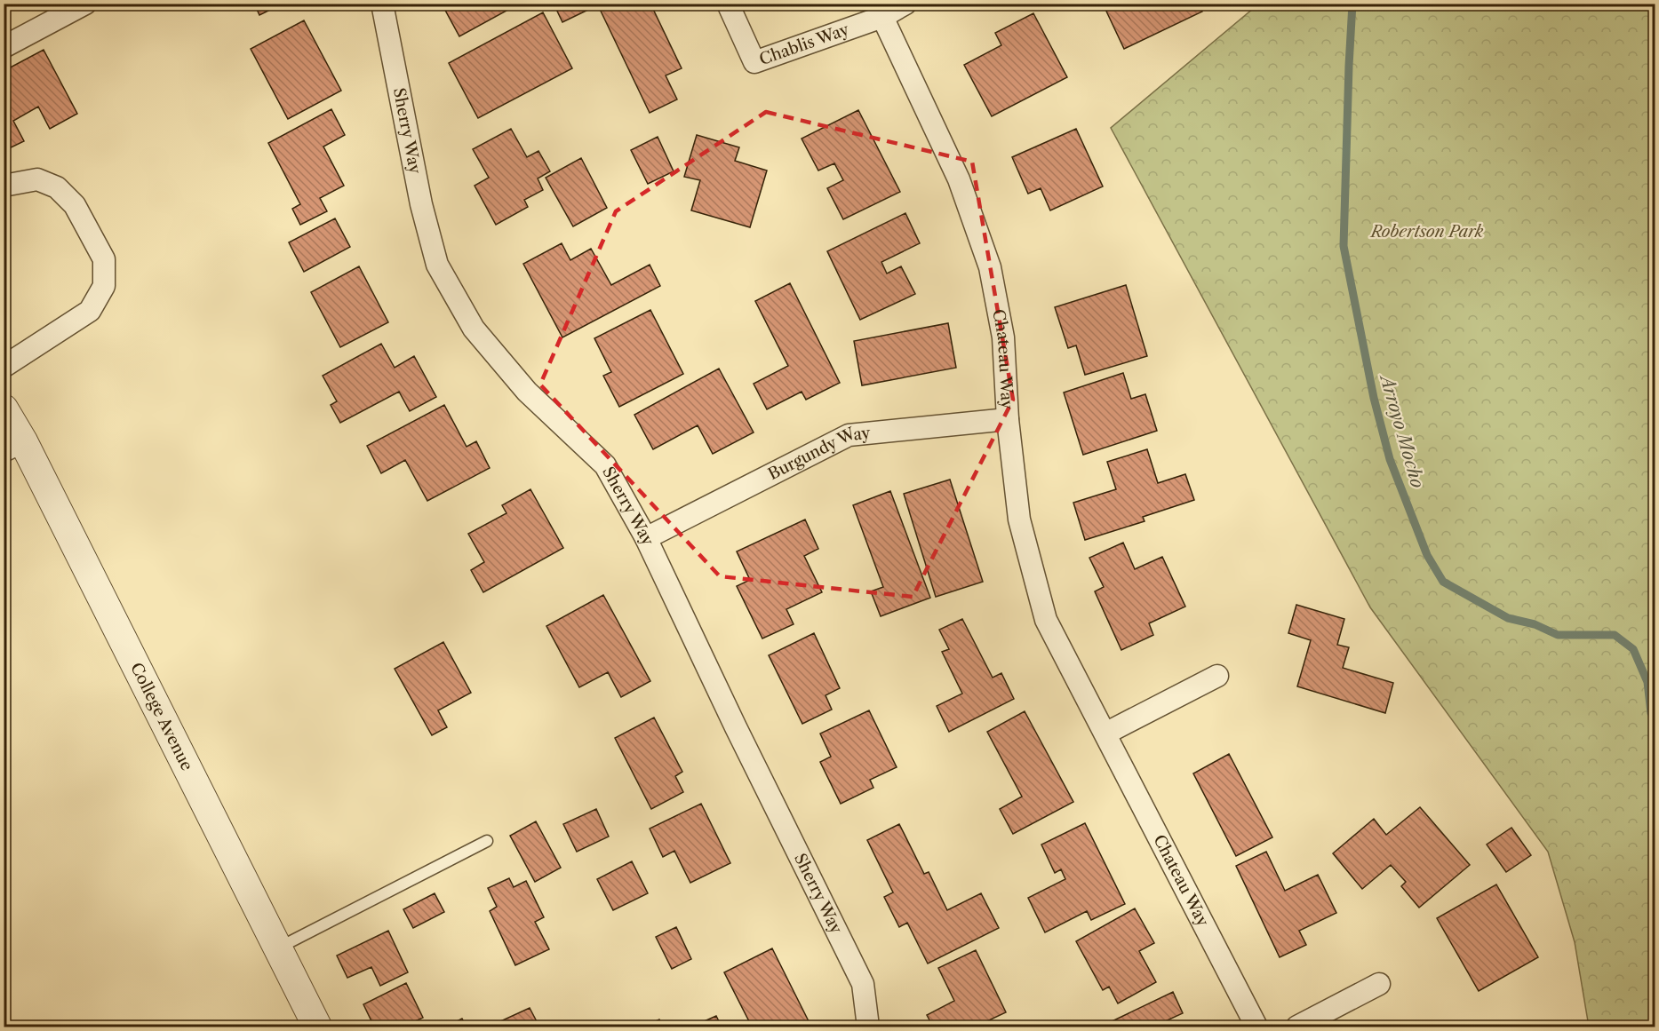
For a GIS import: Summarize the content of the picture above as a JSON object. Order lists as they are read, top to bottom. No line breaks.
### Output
{"streets":{"street":["Chablis Way","Sherry Way","Chateau Way","Burgundy Way","College Avenue"]},"crossings":[["Chablis Way","Chateau Way"],["Sherry Way","Burgundy Way"],["Chateau Way","Burgundy Way"]],"water":["Arroyo Mocho"],"parks":["Robertson Park"]}
